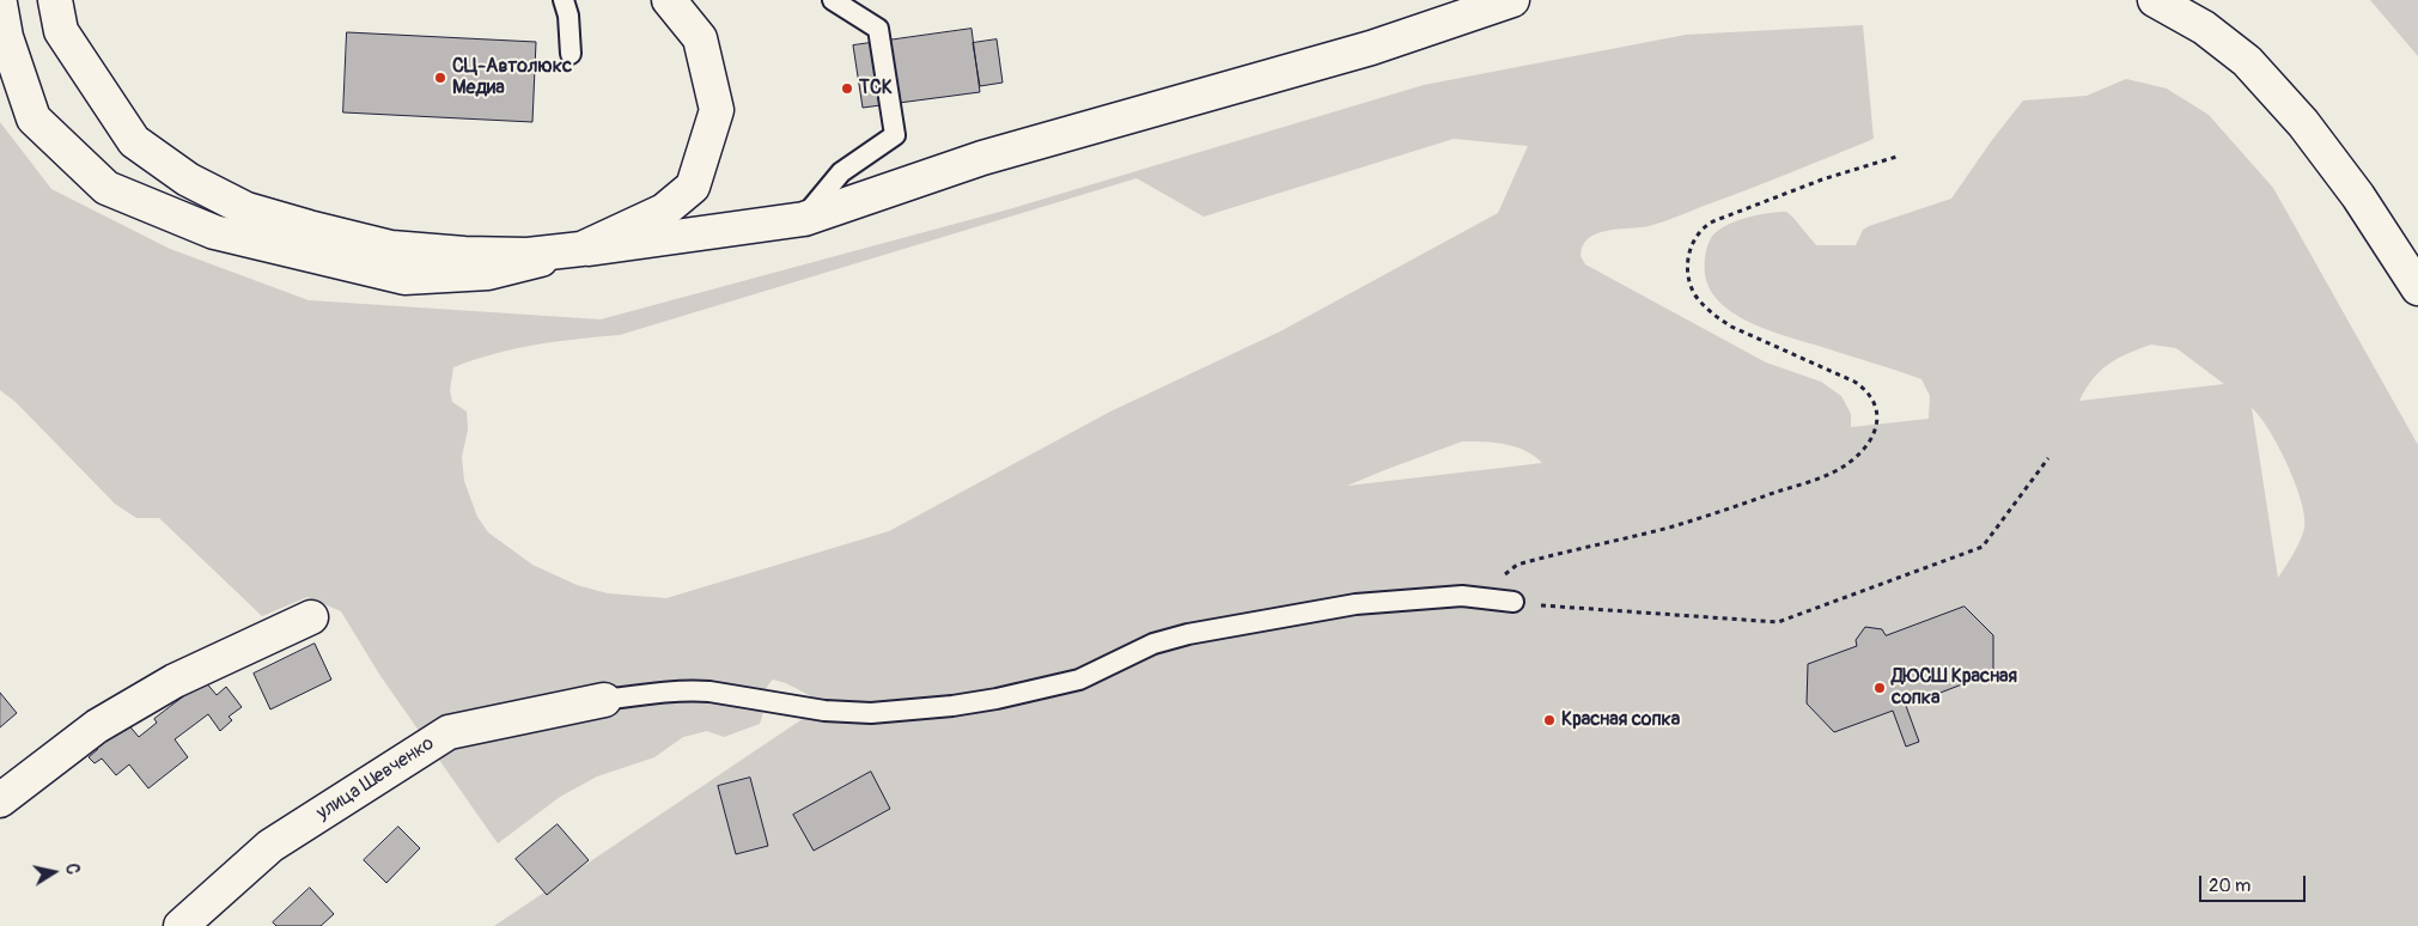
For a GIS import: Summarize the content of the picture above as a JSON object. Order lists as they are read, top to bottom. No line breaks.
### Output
{"streets":{"street":["улица Шевченко"]},"places":["СЦ-Автолюкс Медиа","ТСК","ДЮСШ Красная сопка","Красная сопка"],"scale_bar":"20 m","north":"right"}
